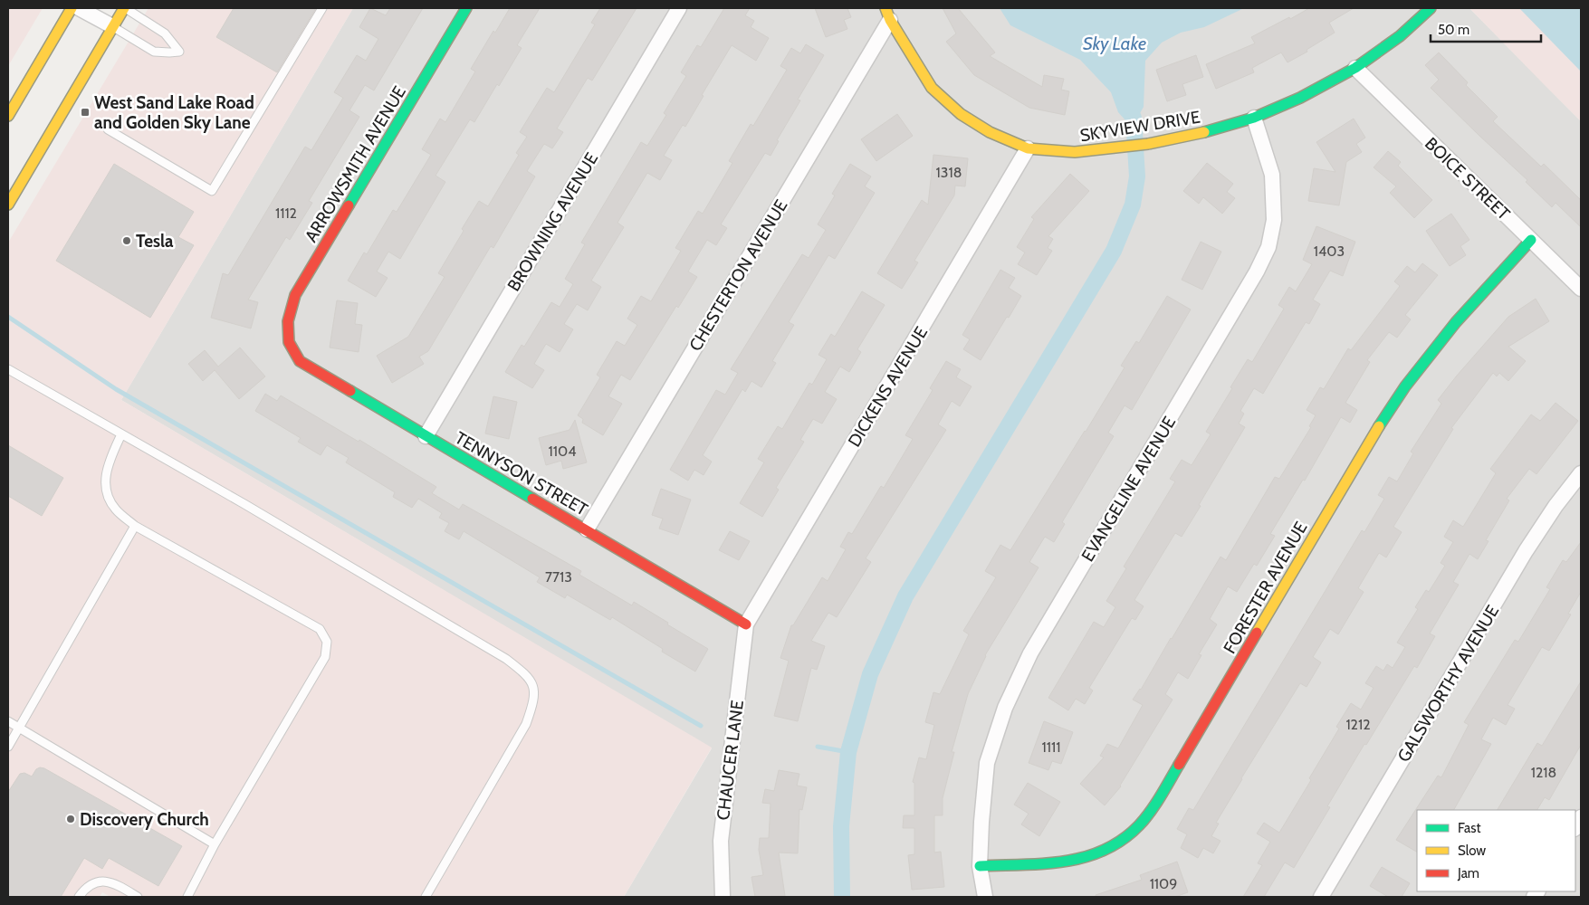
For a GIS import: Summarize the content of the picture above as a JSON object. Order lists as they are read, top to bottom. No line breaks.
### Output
{"streets":{"street":["SKYVIEW DRIVE","ARROWSMITH AVENUE","BOICE STREET","BROWNING AVENUE","CHESTERTON AVENUE","DICKENS AVENUE","TENNYSON STREET","EVANGELINE AVENUE","FORESTER AVENUE","GALSWORTHY AVENUE","CHAUCER LANE"]},"crossings":[["SKYVIEW DRIVE","BOICE STREET"],["SKYVIEW DRIVE","CHESTERTON AVENUE"],["SKYVIEW DRIVE","DICKENS AVENUE"],["SKYVIEW DRIVE","EVANGELINE AVENUE"],["ARROWSMITH AVENUE","TENNYSON STREET"],["BOICE STREET","FORESTER AVENUE"],["BROWNING AVENUE","TENNYSON STREET"],["CHESTERTON AVENUE","TENNYSON STREET"],["DICKENS AVENUE","TENNYSON STREET"],["DICKENS AVENUE","CHAUCER LANE"],["TENNYSON STREET","CHAUCER LANE"],["EVANGELINE AVENUE","FORESTER AVENUE"]],"water":["Sky Lake"],"places":{"transit":["West Sand Lake Road and Golden Sky Lane"],"other":["Tesla","Discovery Church"]},"house_numbers":["1318","1112","1403","1104","7713","1212","1111","1218","1109"],"legend":["Fast","Slow","Jam"],"scale_bar":"50 m"}
